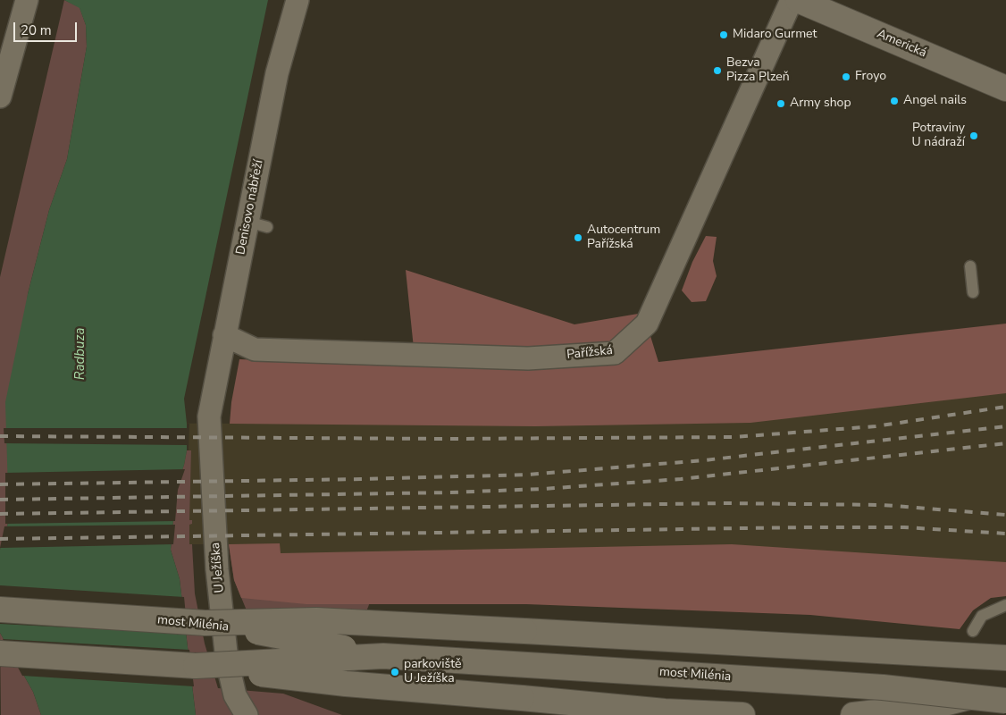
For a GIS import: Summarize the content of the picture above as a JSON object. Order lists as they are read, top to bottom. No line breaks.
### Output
{"streets":{"main road":["Americká","most Milénia"],"street":["Denisovo nábřeží","Pařížská","U Ježíška"]},"crossings":[["Denisovo nábřeží","Pařížská"],["Denisovo nábřeží","U Ježíška"]],"water":["Radbuza"],"places":["Midaro Gurmet","Bezva Pizza Plzeň","Froyo","Angel nails","Army shop","Potraviny U nádraží","Autocentrum Pařížská","parkoviště U Ježíška"],"scale_bar":"20 m"}
